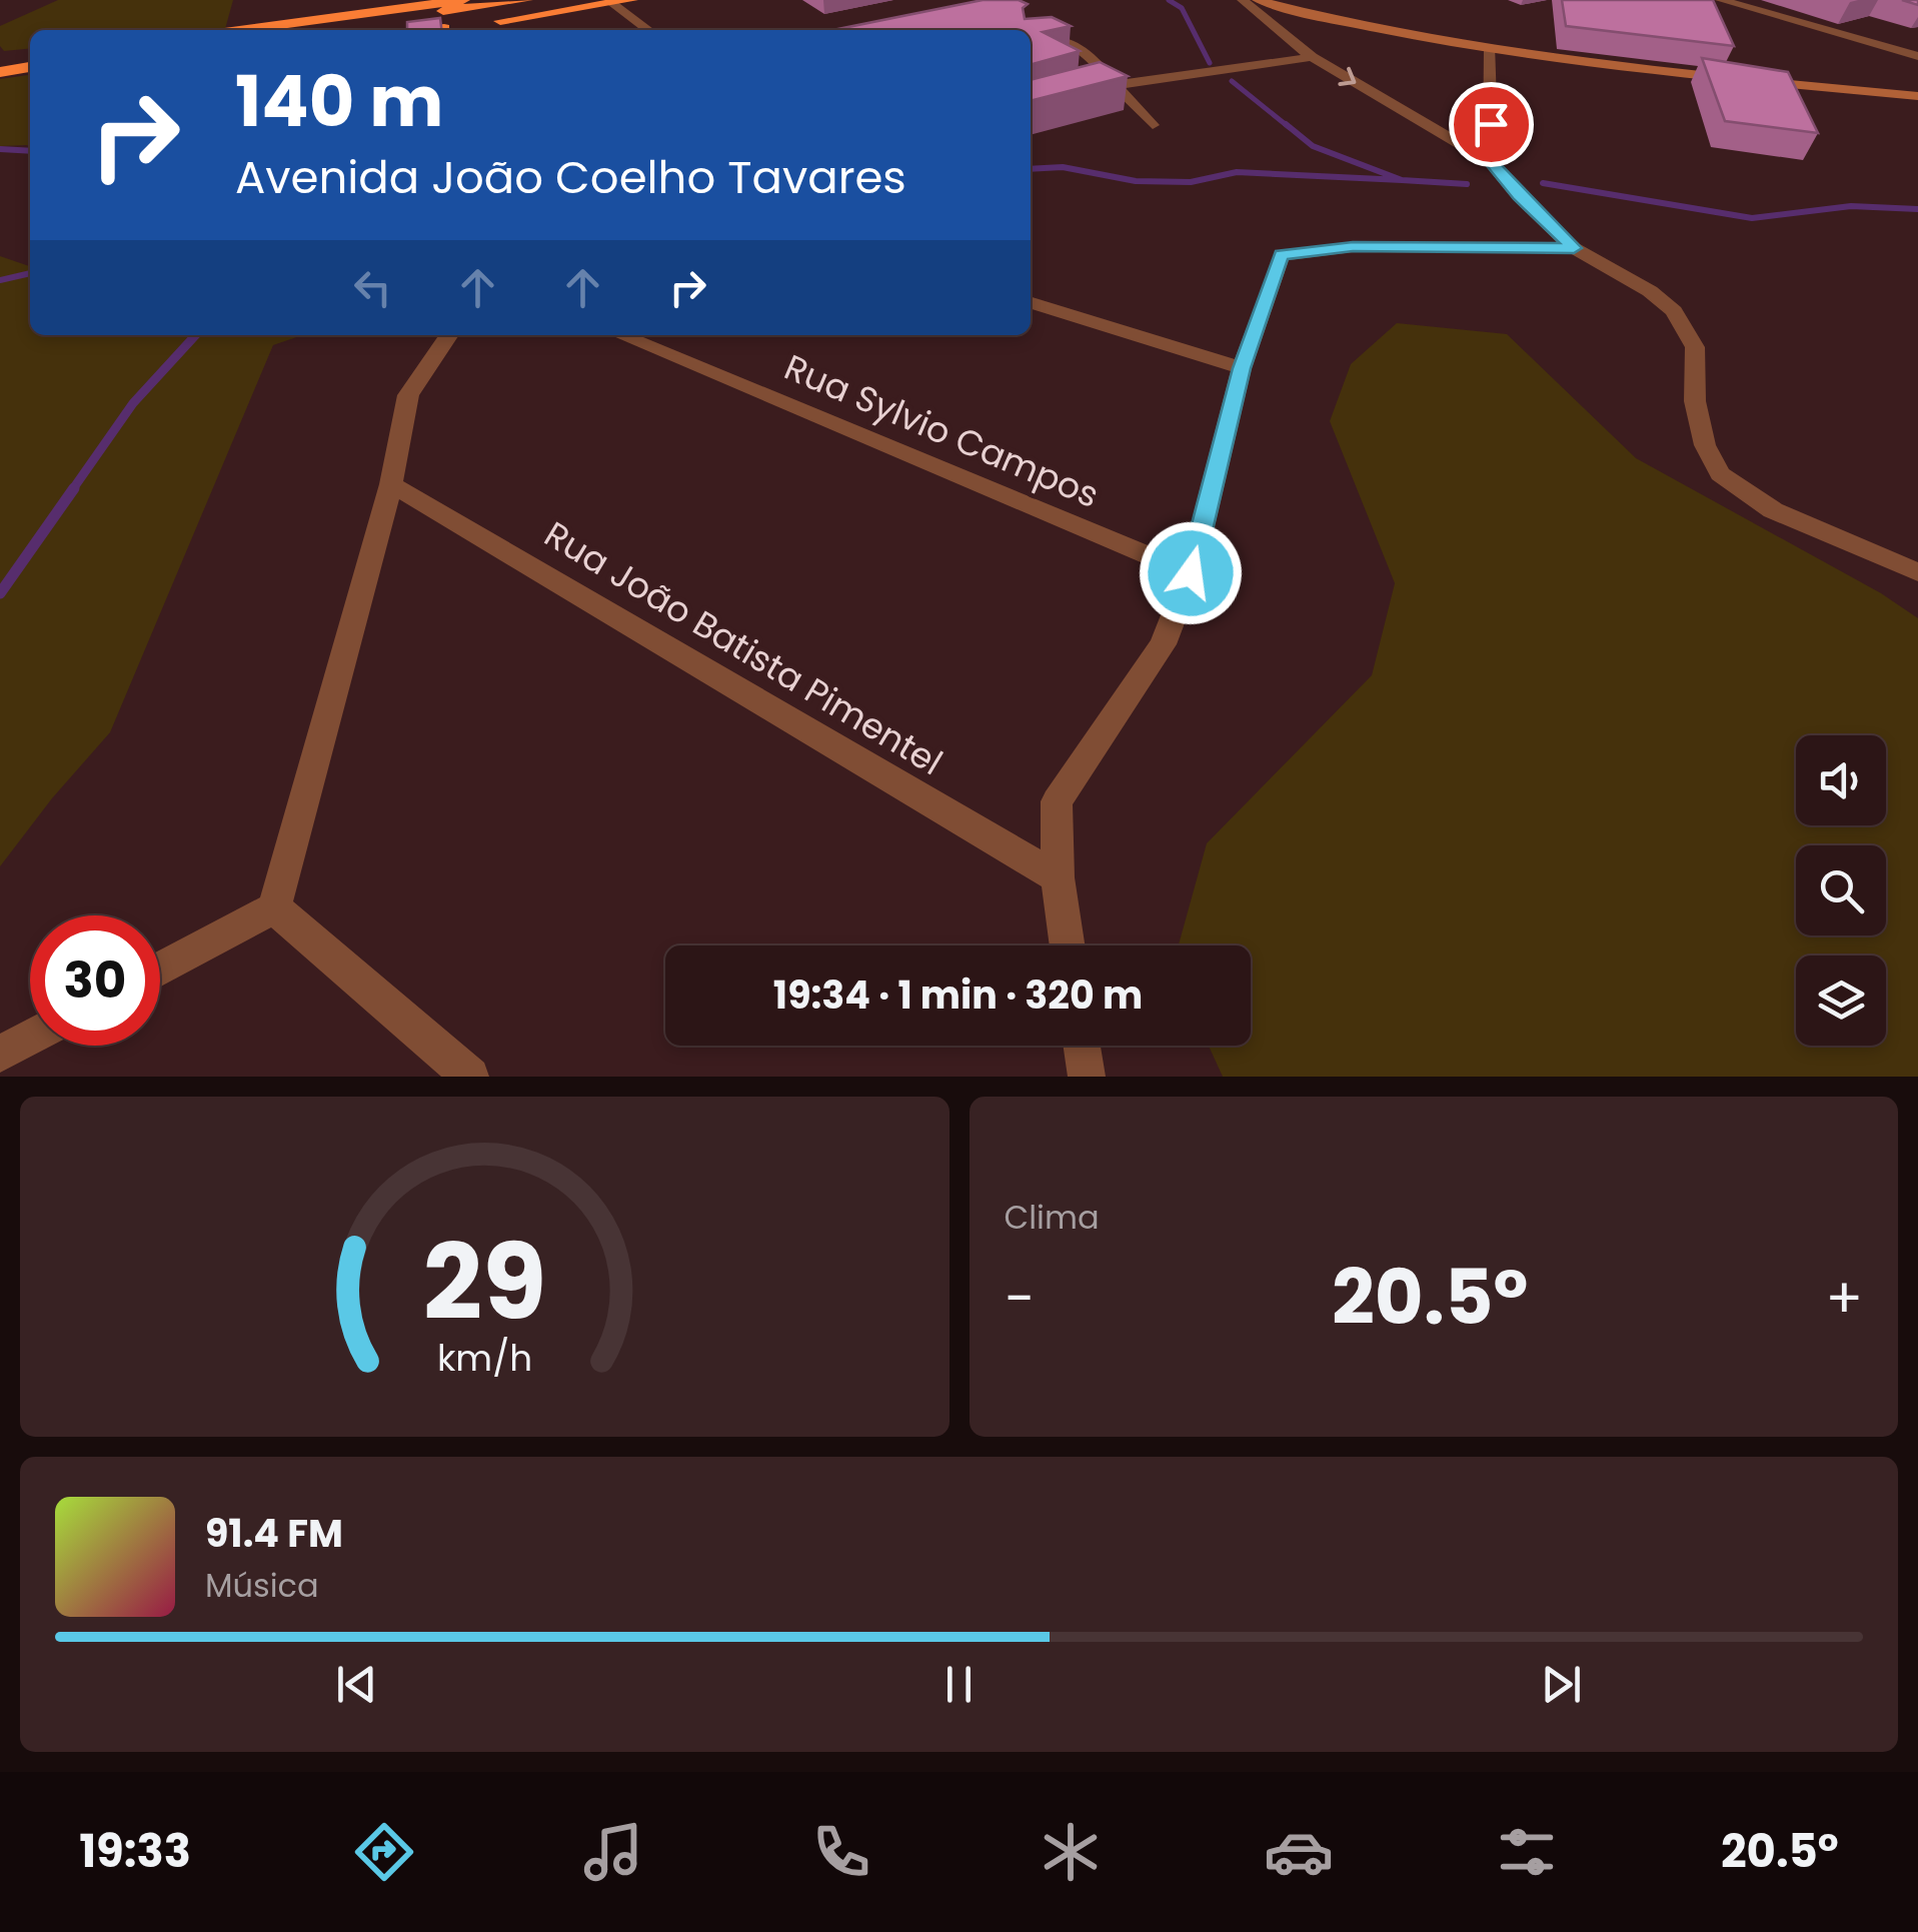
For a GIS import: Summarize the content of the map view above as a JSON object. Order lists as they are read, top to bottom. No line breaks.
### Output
{"streets":{"street":["Rua Sylvio Campos","Rua João Batista Pimentel"]},"page":{"turn":["140 m","Avenida João Coelho Tavares"],"limit":"30","trip":"19:34 · 1 min · 320 m","tile":"Clima","heat":["−","20.5°","+"],"song":["91.4 FM","Música"],"tabs":["19:33","20.5°"],"gauge":["29","km/h"]}}
